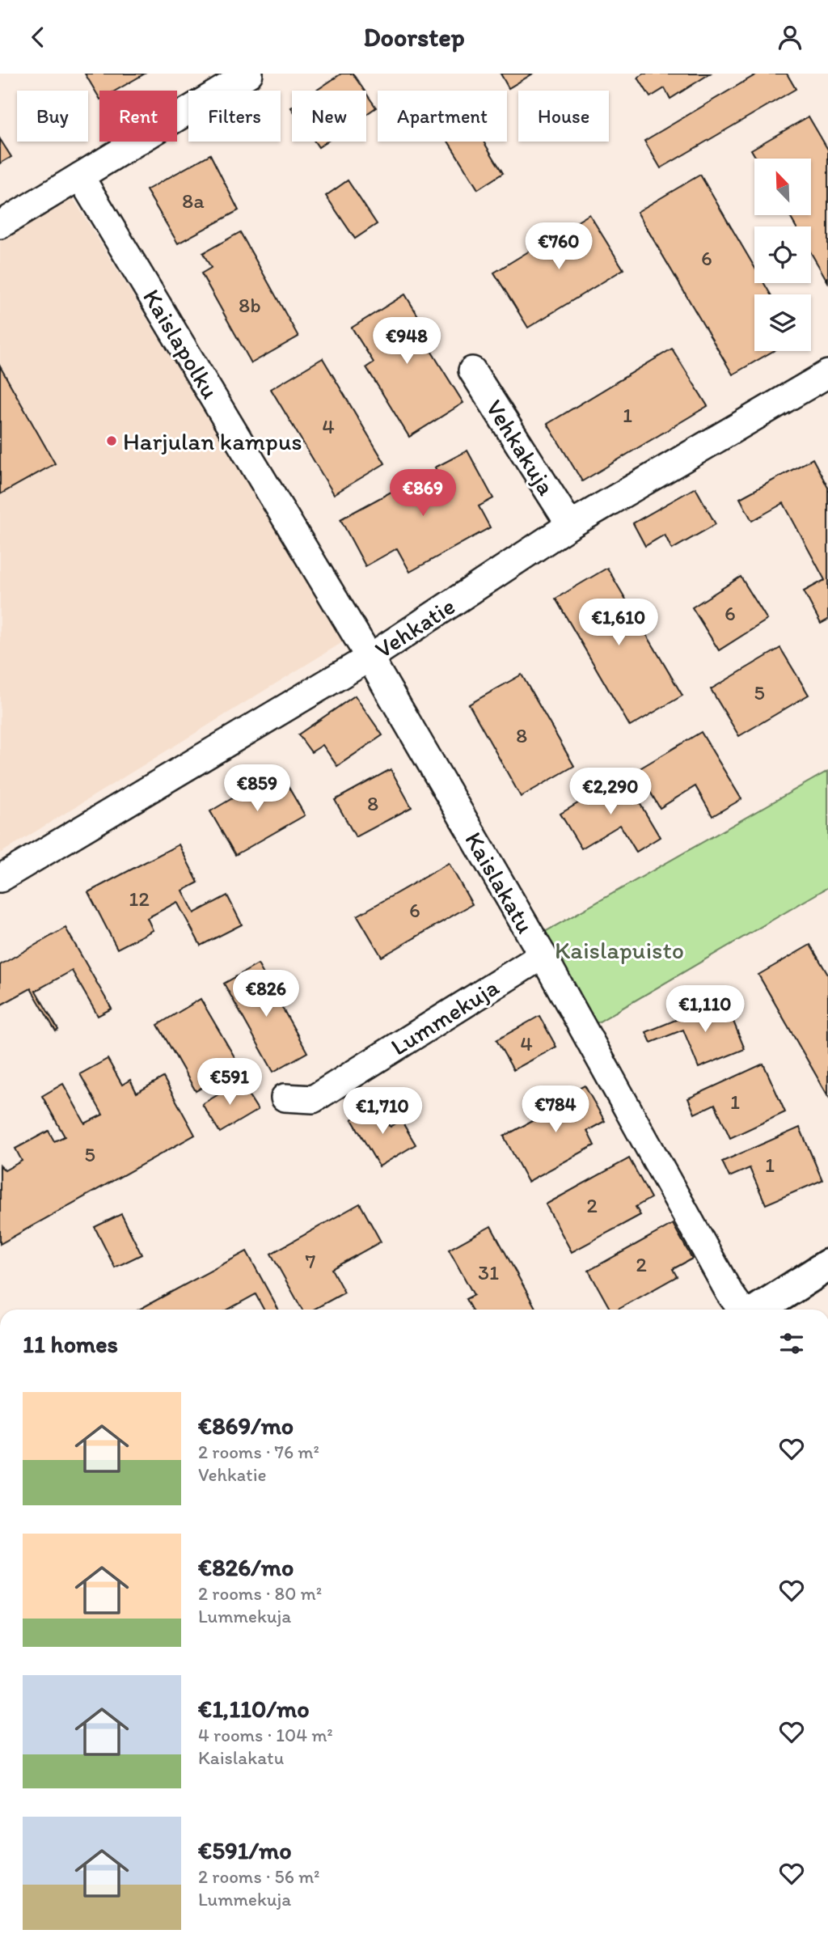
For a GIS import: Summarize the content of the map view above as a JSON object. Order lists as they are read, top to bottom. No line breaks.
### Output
{"streets":{"street":["Kaislapolku","Vehkakuja","Vehkatie","Kaislakatu","Lummekuja"]},"crossings":[["Kaislapolku","Vehkatie"],["Kaislapolku","Kaislakatu"],["Vehkakuja","Vehkatie"],["Vehkatie","Kaislakatu"],["Kaislakatu","Lummekuja"]],"parks":["Kaislapuisto"],"places":["Harjulan kampus"],"house_numbers":["8a","6","8b","1","4","6","5","8","8","12","6","4","1","5","1","2","7","2","31"],"north":"top left","page":{"header":"Doorstep","chip":["Buy","Rent","Filters","New","Apartment","House"],"price":["€760","€948","€869","€1,610","€859","€2,290","€826","€1,110","€591","€784","€1,710"],"heading":"11 homes","list":[{"name":"€869/mo","note":"2 rooms · 76 m² · Vehkatie"},{"name":"€826/mo","note":"2 rooms · 80 m² · Lummekuja"},{"name":"€1,110/mo","note":"4 rooms · 104 m² · Kaislakatu"},{"name":"€591/mo","note":"2 rooms · 56 m² · Lummekuja"}]}}
